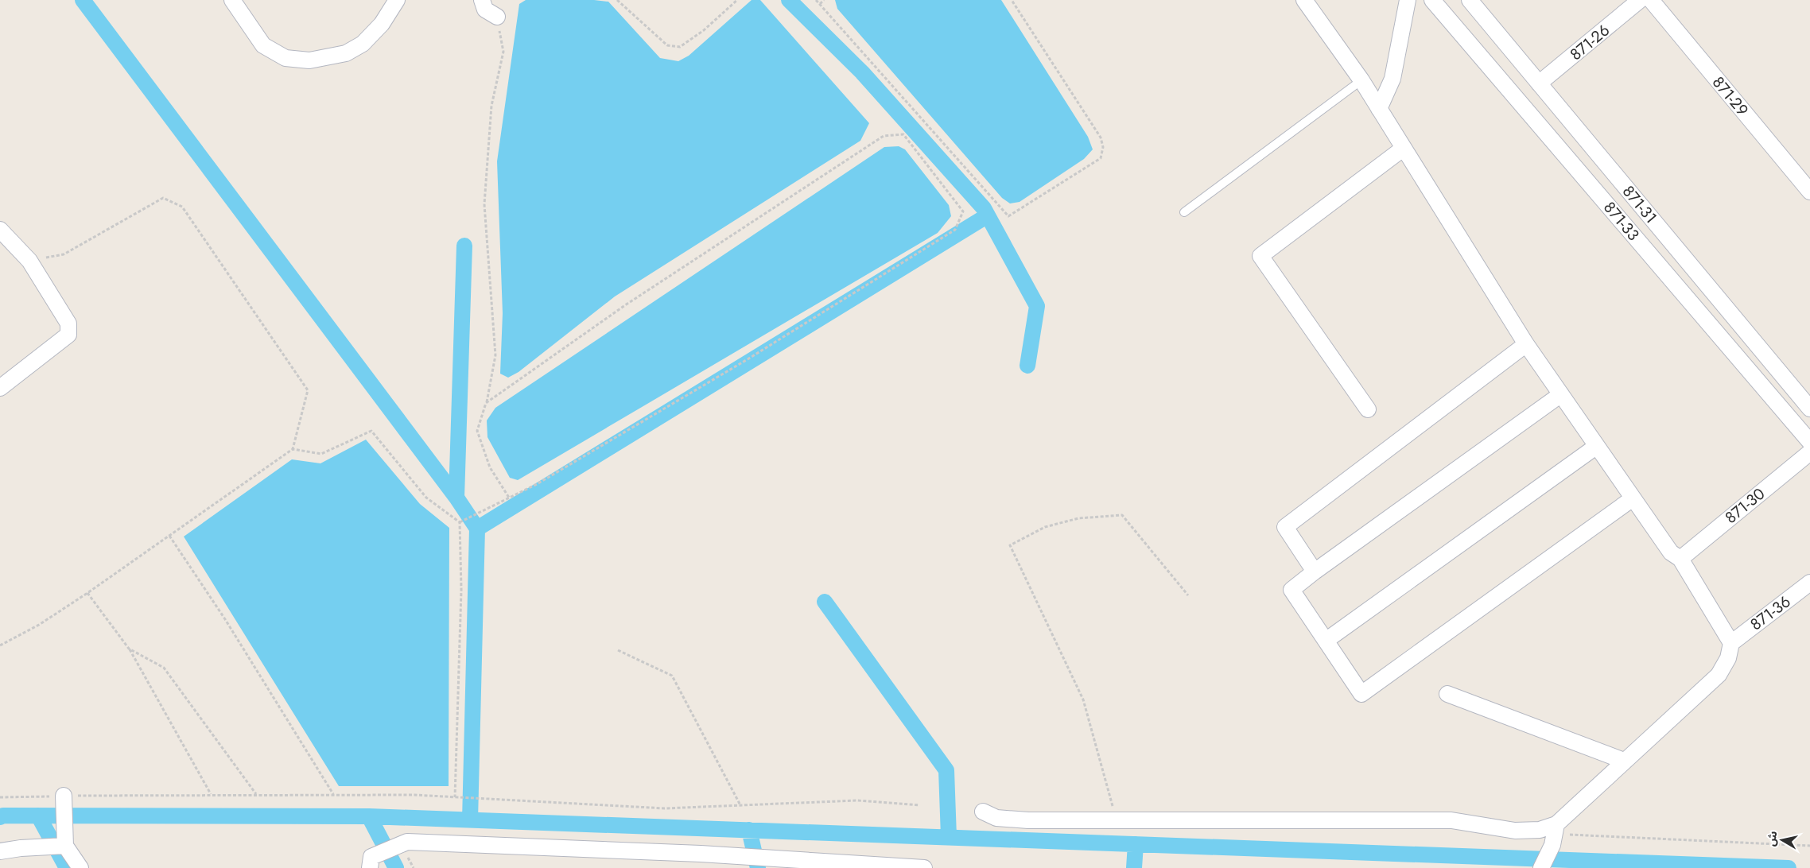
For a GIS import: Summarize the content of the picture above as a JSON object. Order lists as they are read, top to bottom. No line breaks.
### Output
{"streets":{"street":["871-26","871-29","871-31","871-33","871-30","871-36"]},"crossings":[["871-26","871-31"]],"north":"left"}
